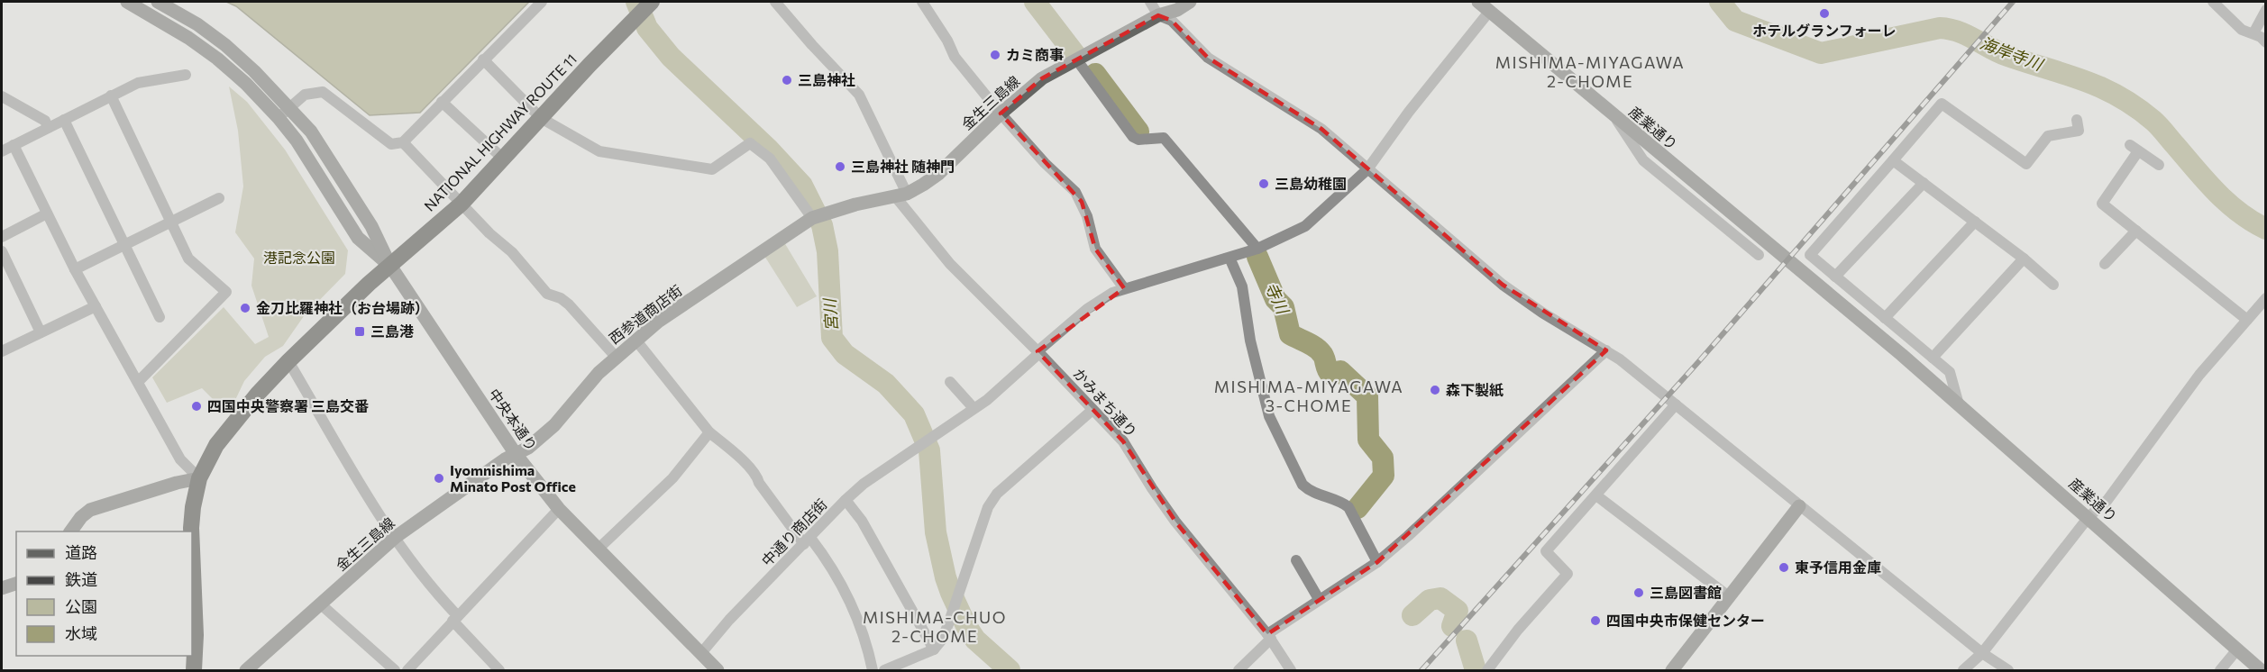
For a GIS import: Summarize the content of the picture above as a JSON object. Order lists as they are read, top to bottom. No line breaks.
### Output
{"streets":{"highway":["NATIONAL HIGHWAY ROUTE 11"],"street":["金生三島線","産業通り","西参道商店街","かみまち通り","中央本通り","中通り商店街"]},"crossings":[["金生三島線","西参道商店街"],["金生三島線","かみまち通り"],["金生三島線","中央本通り"],["産業通り","中通り商店街"],["NATIONAL HIGHWAY ROUTE 11","中央本通り"],["西参道商店街","中央本通り"],["かみまち通り","中通り商店街"],["中央本通り","中通り商店街"]],"districts":["MISHIMA-MIYAGAWA 2-CHOME","MISHIMA-MIYAGAWA 3-CHOME","MISHIMA-CHUO 2-CHOME"],"water":["海岸寺川","寺川","宮川"],"parks":["港記念公園"],"places":{"other":["ホテルグランフォーレ","カミ商事","三島神社","三島神社 随神門","三島幼稚園","金刀比羅神社（お台場跡）","森下製紙","四国中央警察署 三島交番","Iyomnishima Minato Post Office","東予信用金庫","三島図書館","四国中央市保健センター"],"transit":["三島港"]},"legend":["道路","鉄道","公園","水域"]}
